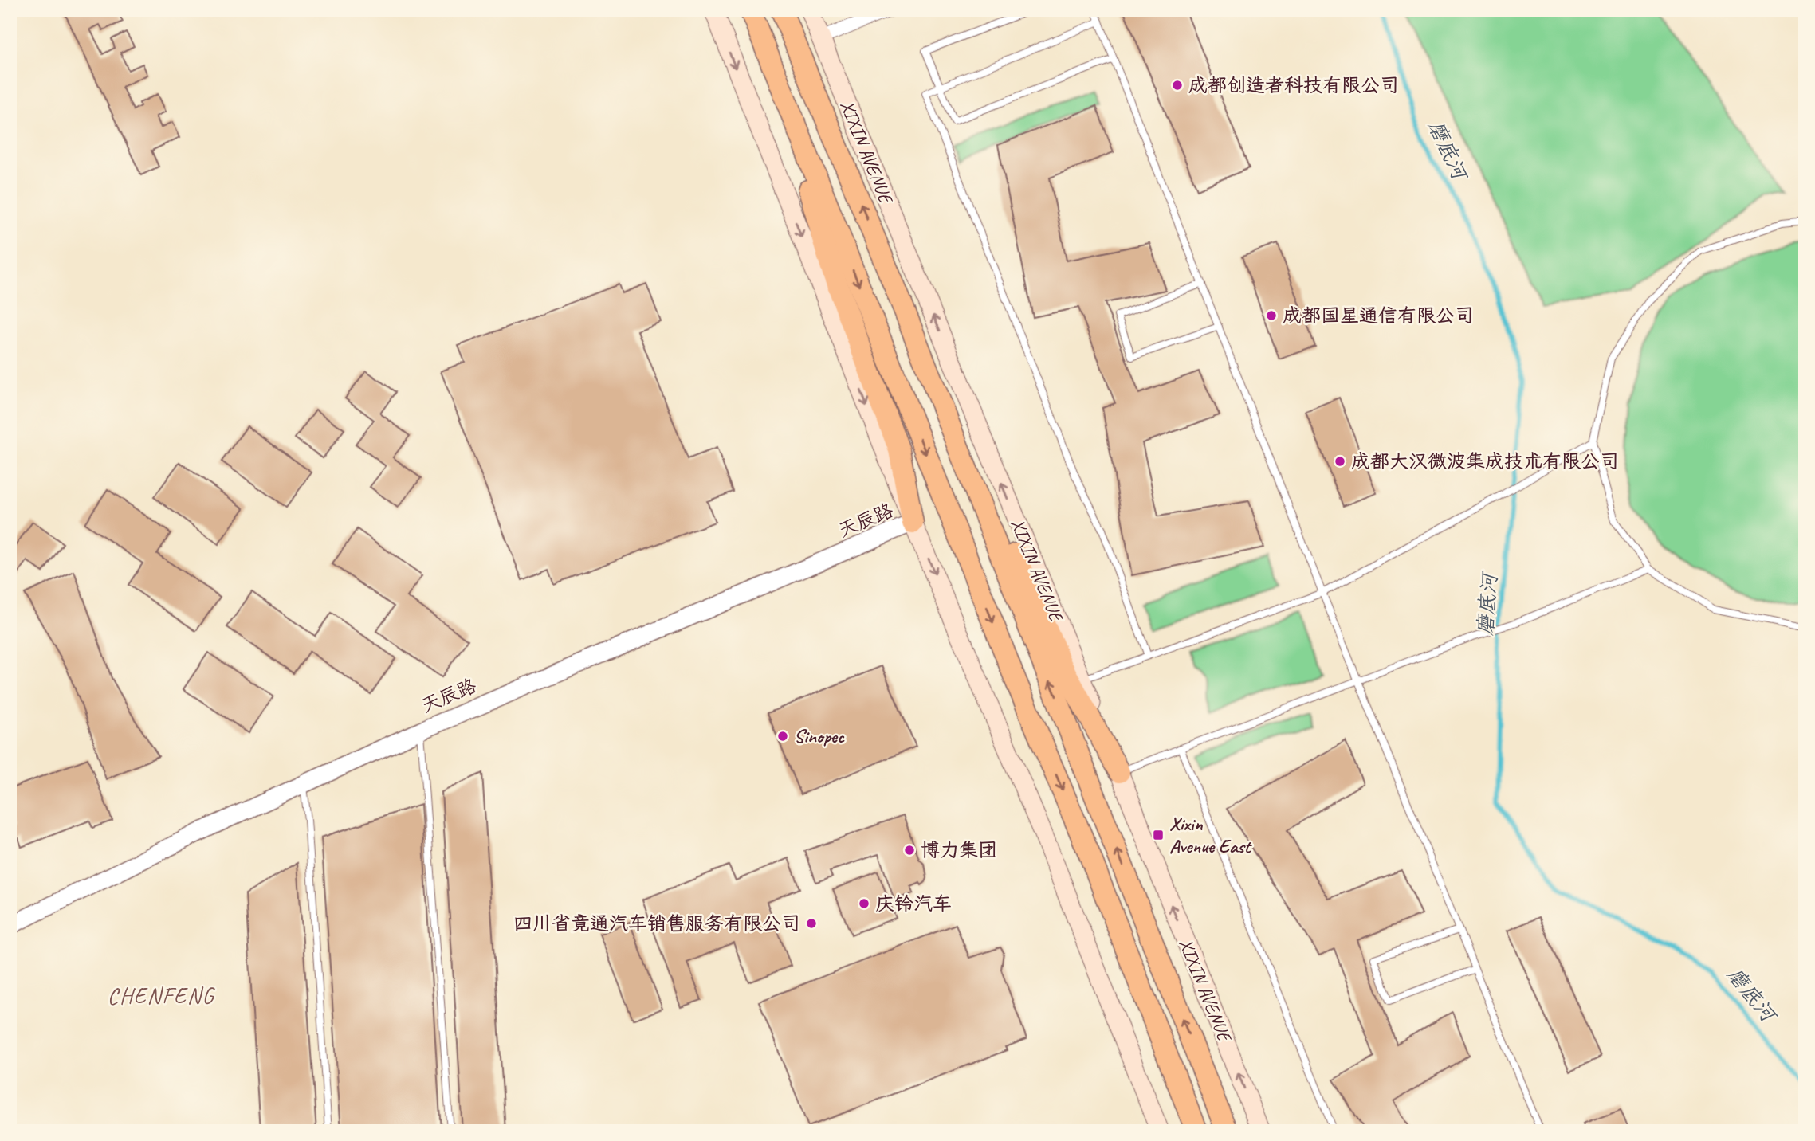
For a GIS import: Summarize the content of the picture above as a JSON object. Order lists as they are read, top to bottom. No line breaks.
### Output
{"streets":{"highway":["XIXIN AVENUE"],"street":["天辰路"]},"districts":["CHENFENG"],"water":["磨底河"],"places":{"other":["成都创造者科技有限公司","成都国星通信有限公司","成都大汉微波集成技术有限公司","Sinopec","博力集团","庆铃汽车","四川省竟通汽车销售服务有限公司"],"transit":["Xixin Avenue East"]}}
